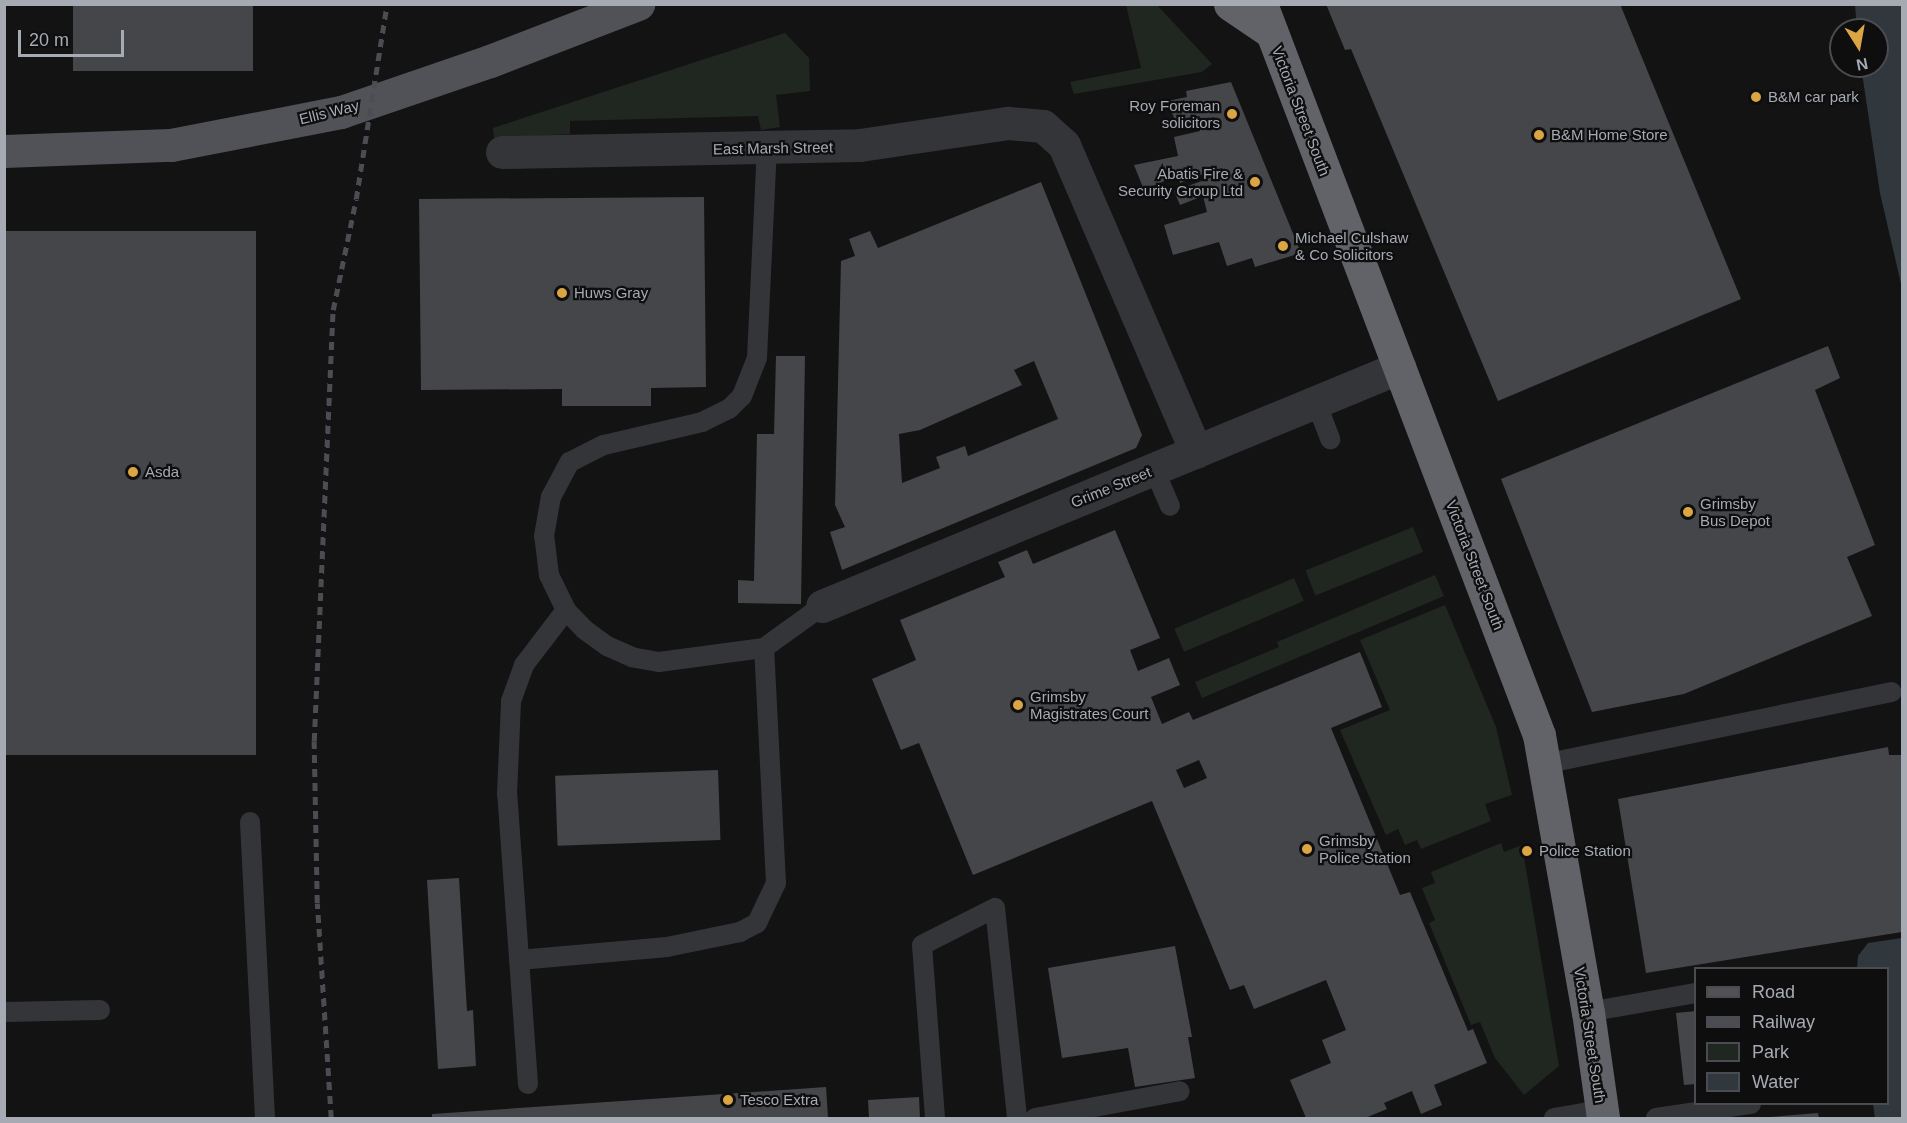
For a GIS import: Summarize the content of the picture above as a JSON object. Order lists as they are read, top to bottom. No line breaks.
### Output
{"streets":{"highway":["Victoria Street South"],"main road":["Ellis Way"],"street":["East Marsh Street","Grime Street"]},"crossings":[["Victoria Street South","Grime Street"],["East Marsh Street","Grime Street"]],"places":["B&M car park","Roy Foreman solicitors","B&M Home Store","Abatis Fire & Security Group Ltd","Michael Culshaw & Co Solicitors","Huws Gray","Asda","Grimsby Bus Depot","Grimsby Magistrates Court","Grimsby Police Station","Police Station","Tesco Extra"],"legend":["Road","Railway","Park","Water"],"scale_bar":"20 m","north":"bottom"}
